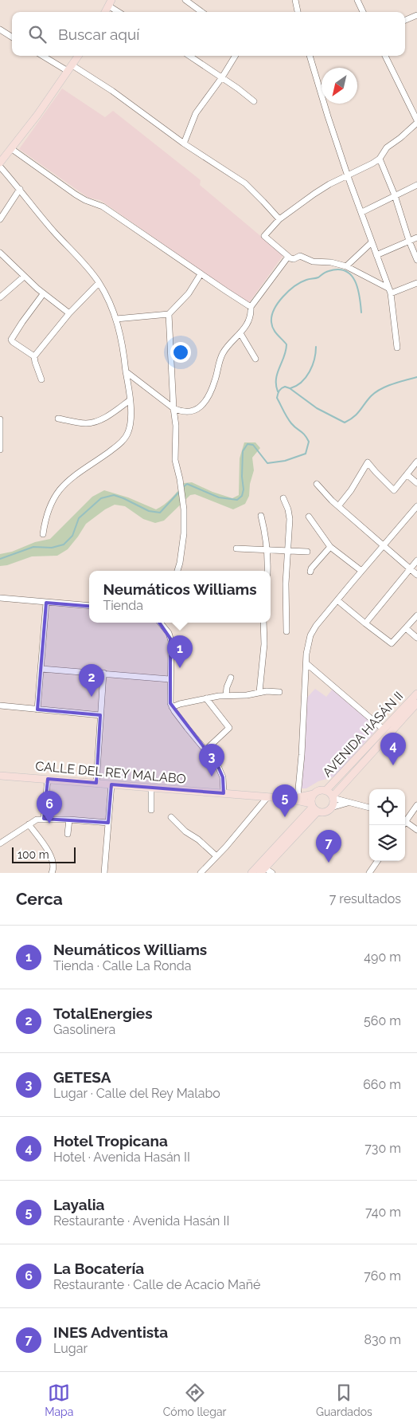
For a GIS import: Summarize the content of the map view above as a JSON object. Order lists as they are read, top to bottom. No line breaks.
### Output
{"streets":{"main road":["AVENIDA HASÁN II","CALLE DEL REY MALABO"]},"crossings":[["AVENIDA HASÁN II","CALLE DEL REY MALABO"]],"scale_bar":"100 m","north":"bottom left","page":{"search":"Buscar aquí","popup":["Neumáticos Williams","Tienda"],"pins":["1","2","4","3","5","6","7"],"scale":"100 m","heading":["Cerca","7 resultados"],"list":[{"mark":"1","name":"Neumáticos Williams","note":"Tienda · Calle La Ronda","value":"490 m"},{"mark":"2","name":"TotalEnergies","note":"Gasolinera","value":"560 m"},{"mark":"3","name":"GETESA","note":"Lugar · Calle del Rey Malabo","value":"660 m"},{"mark":"4","name":"Hotel Tropicana","note":"Hotel · Avenida Hasán II","value":"730 m"},{"mark":"5","name":"Layalia","note":"Restaurante · Avenida Hasán II","value":"740 m"},{"mark":"6","name":"La Bocatería","note":"Restaurante · Calle de Acacio Mañé","value":"760 m"},{"mark":"7","name":"INES Adventista","note":"Lugar","value":"830 m"}],"nav":["Mapa","Cómo llegar","Guardados"]}}
